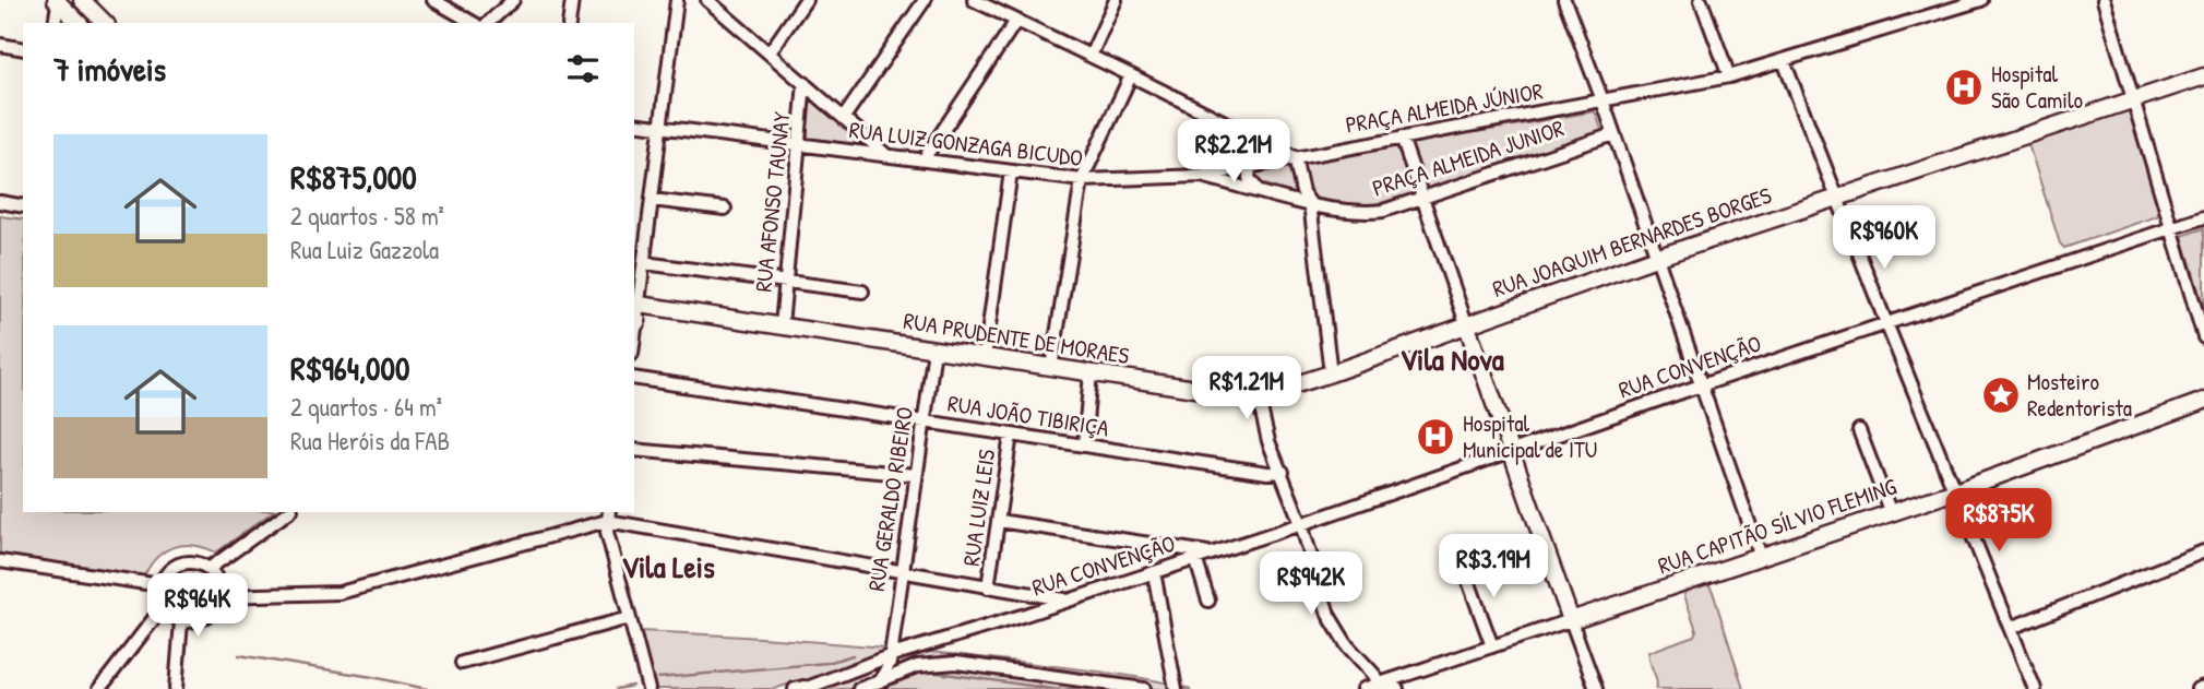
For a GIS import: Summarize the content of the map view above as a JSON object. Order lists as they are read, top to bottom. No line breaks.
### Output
{"streets":{"main road":["RUA JOAQUIM BERNARDES BORGES","RUA PRUDENTE DE MORAES","RUA CAPITÃO SÍLVIO FLEMING"],"street":["PRAÇA ALMEIDA JÚNIOR","RUA LUIZ GONZAGA BICUDO","PRAÇA ALMEIDA JUNIOR","RUA AFONSO TAUNAY","RUA CONVENÇÃO","RUA JOÃO TIBIRIÇA","RUA GERALDO RIBEIRO","RUA LUIZ LEIS"]},"crossings":[["PRAÇA ALMEIDA JÚNIOR","RUA LUIZ GONZAGA BICUDO"],["RUA LUIZ GONZAGA BICUDO","PRAÇA ALMEIDA JUNIOR"],["RUA LUIZ GONZAGA BICUDO","RUA AFONSO TAUNAY"],["RUA AFONSO TAUNAY","RUA PRUDENTE DE MORAES"],["RUA JOAQUIM BERNARDES BORGES","RUA PRUDENTE DE MORAES"],["RUA PRUDENTE DE MORAES","RUA GERALDO RIBEIRO"],["RUA CONVENÇÃO","RUA GERALDO RIBEIRO"],["RUA JOÃO TIBIRIÇA","RUA GERALDO RIBEIRO"],["RUA JOÃO TIBIRIÇA","RUA LUIZ LEIS"]],"districts":["Vila Nova","Vila Leis"],"places":{"hospital":["Hospital São Camilo","Hospital Municipal de ITU"],"place":["Mosteiro Redentorista"]},"page":{"heading":"7 imóveis","list":[{"name":"R$875,000","note":"2 quartos · 58 m² · Rua Luiz Gazzola"},{"name":"R$964,000","note":"2 quartos · 64 m² · Rua Heróis da FAB"}],"price":["R$2.21M","R$960K","R$1.21M","R$875K","R$3.19M","R$942K","R$964K"]}}
